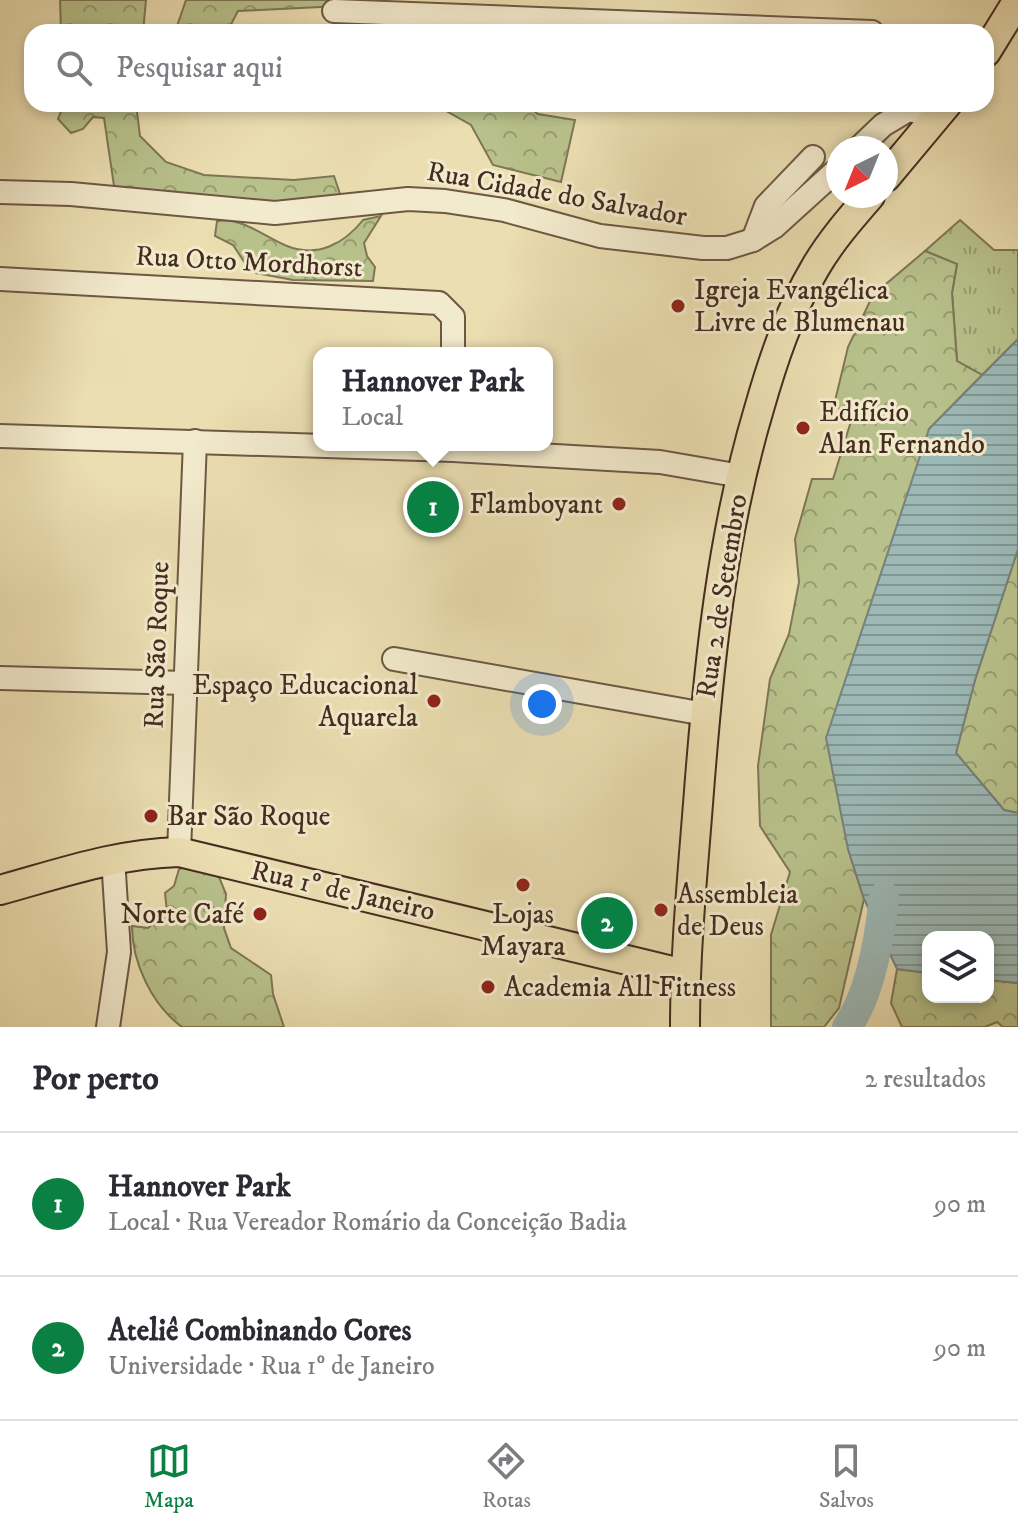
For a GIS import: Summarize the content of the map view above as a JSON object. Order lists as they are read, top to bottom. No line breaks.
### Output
{"streets":{"main road":["Rua 2 de Setembro","Rua 1º de Janeiro"],"street":["Rua Cidade do Salvador","Rua Otto Mordhorst","Rua São Roque"]},"crossings":[["Rua 2 de Setembro","Rua 1º de Janeiro"],["Rua São Roque","Rua 1º de Janeiro"]],"places":["Igreja Evangélica Livre de Blumenau","Edifício Alan Fernando","Flamboyant","Espaço Educacional Aquarela","Bar São Roque","Lojas Mayara","Assembleia de Deus","Norte Café","Academia All Fitness"],"north":"bottom left","page":{"search":"Pesquisar aqui","popup":["Hannover Park","Local"],"pins":["1","2"],"heading":["Por perto","2 resultados"],"list":[{"mark":"1","name":"Hannover Park","note":"Local · Rua Vereador Romário da Conceição Badia","value":"90 m"},{"mark":"2","name":"Ateliê Combinando Cores","note":"Universidade · Rua 1º de Janeiro","value":"90 m"}],"nav":["Mapa","Rotas","Salvos"]}}
